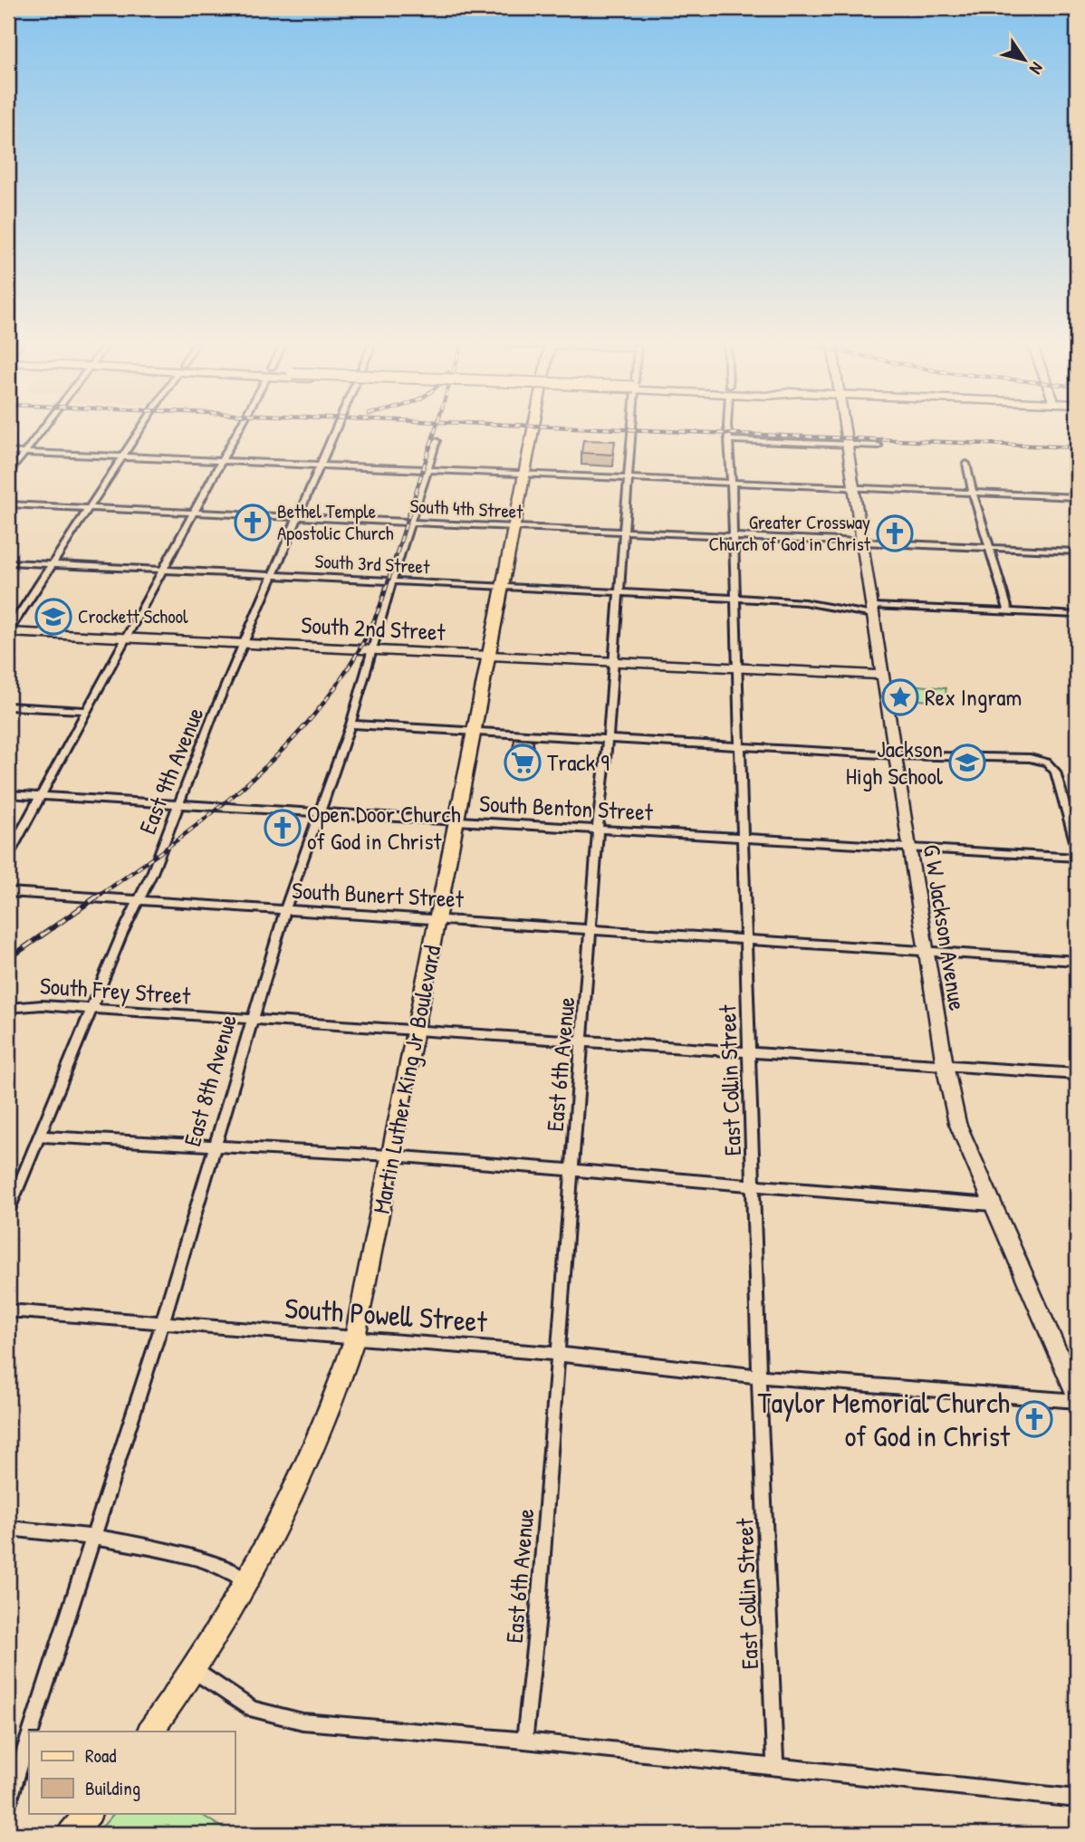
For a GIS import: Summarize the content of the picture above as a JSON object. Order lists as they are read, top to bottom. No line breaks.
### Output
{"streets":{"main road":["Martin Luther King Jr Boulevard"],"street":["South 4th Street","South 3rd Street","South 2nd Street","East 9th Avenue","South Benton Street","South Bunert Street","G W Jackson Avenue","South Frey Street","East 6th Avenue","East 8th Avenue","East Collin Street","South Powell Street"]},"crossings":[["South 4th Street","East 9th Avenue"],["South 4th Street","G W Jackson Avenue"],["South 4th Street","East 6th Avenue"],["South 4th Street","Martin Luther King Jr Boulevard"],["South 4th Street","East 8th Avenue"],["South 4th Street","East Collin Street"],["South 3rd Street","East 9th Avenue"],["South 3rd Street","G W Jackson Avenue"],["South 3rd Street","East 6th Avenue"],["South 3rd Street","Martin Luther King Jr Boulevard"],["South 3rd Street","East 8th Avenue"],["South 3rd Street","East Collin Street"],["South 2nd Street","East 9th Avenue"],["South 2nd Street","G W Jackson Avenue"],["South 2nd Street","East 6th Avenue"],["South 2nd Street","Martin Luther King Jr Boulevard"],["South 2nd Street","East 8th Avenue"],["South 2nd Street","East Collin Street"],["East 9th Avenue","South Benton Street"],["East 9th Avenue","South Bunert Street"],["East 9th Avenue","South Frey Street"],["South Benton Street","G W Jackson Avenue"],["South Benton Street","East 6th Avenue"],["South Benton Street","Martin Luther King Jr Boulevard"],["South Benton Street","East 8th Avenue"],["South Benton Street","East Collin Street"],["South Bunert Street","G W Jackson Avenue"],["South Bunert Street","East 6th Avenue"],["South Bunert Street","Martin Luther King Jr Boulevard"],["South Bunert Street","East 8th Avenue"],["South Bunert Street","East Collin Street"],["G W Jackson Avenue","South Frey Street"],["South Frey Street","East 6th Avenue"],["South Frey Street","Martin Luther King Jr Boulevard"],["South Frey Street","East 8th Avenue"],["South Frey Street","East Collin Street"],["East 6th Avenue","South Powell Street"],["Martin Luther King Jr Boulevard","South Powell Street"],["East 8th Avenue","South Powell Street"],["East Collin Street","South Powell Street"]],"places":{"church":["Bethel Temple Apostolic Church","Greater Crossway Church of God in Christ","Open Door Church of God in Christ","Taylor Memorial Church of God in Christ"],"school or university":["Crockett School","Jackson High School"],"place":["Rex Ingram"],"supermarket":["Track 9"]},"legend":["Road","Building"],"north":"bottom right"}
